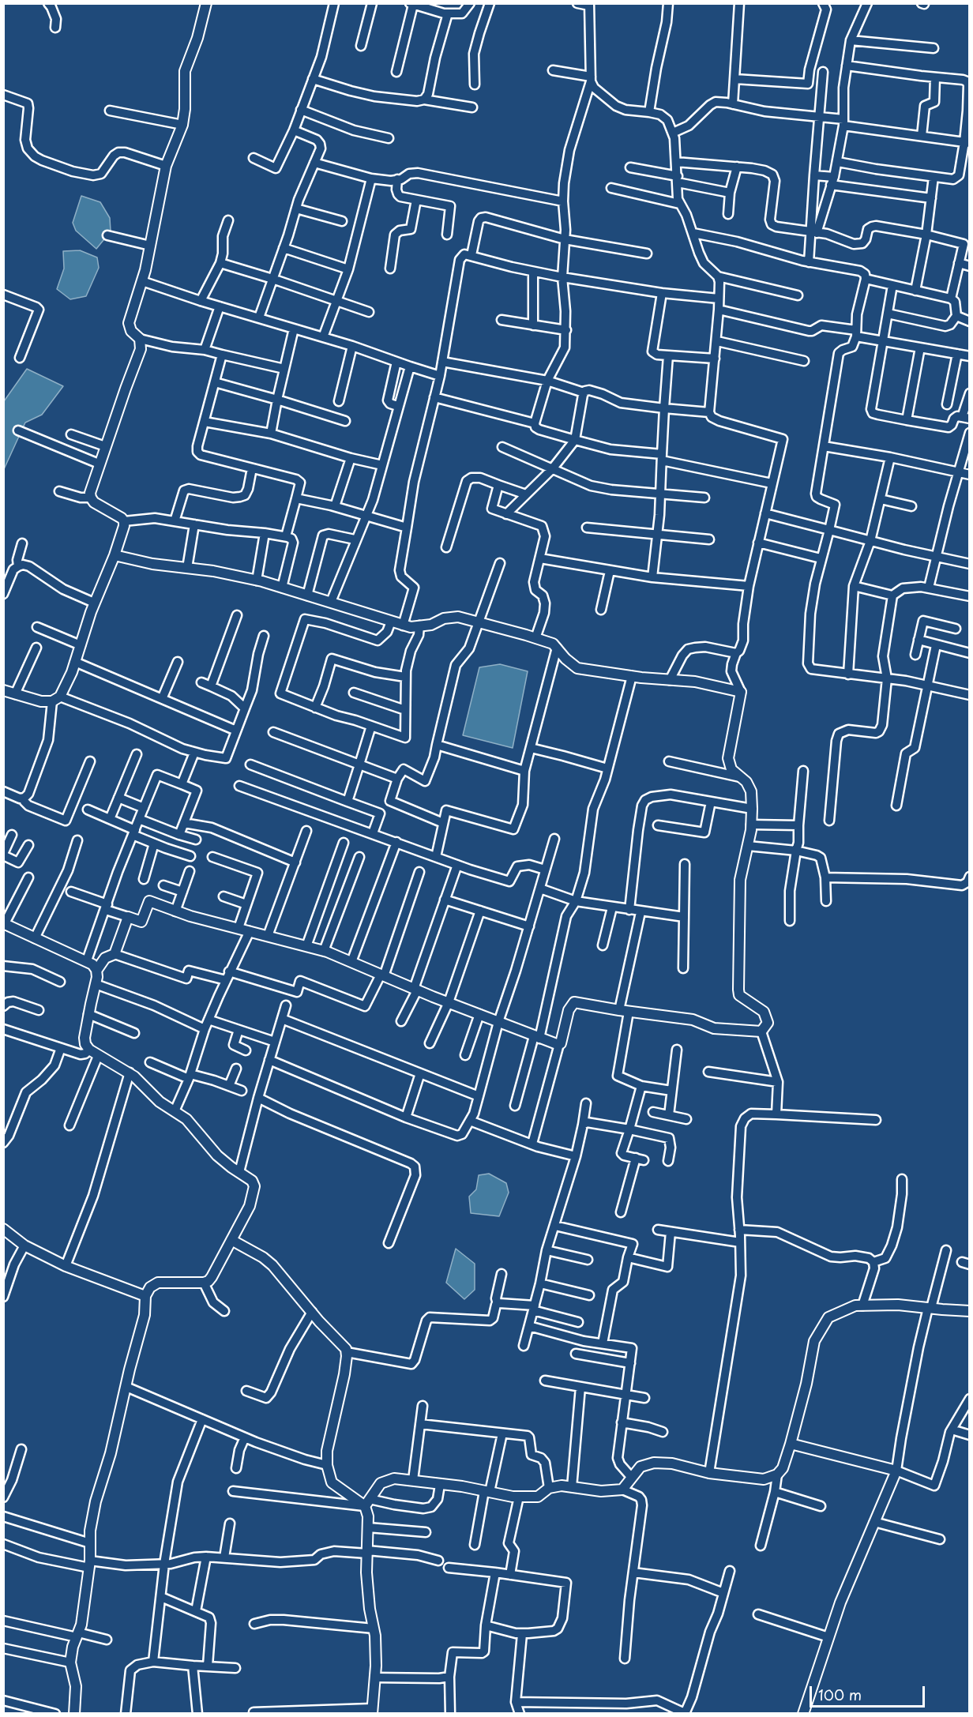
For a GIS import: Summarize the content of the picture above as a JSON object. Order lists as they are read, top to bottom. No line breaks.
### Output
{"scale_bar":"100 m"}
